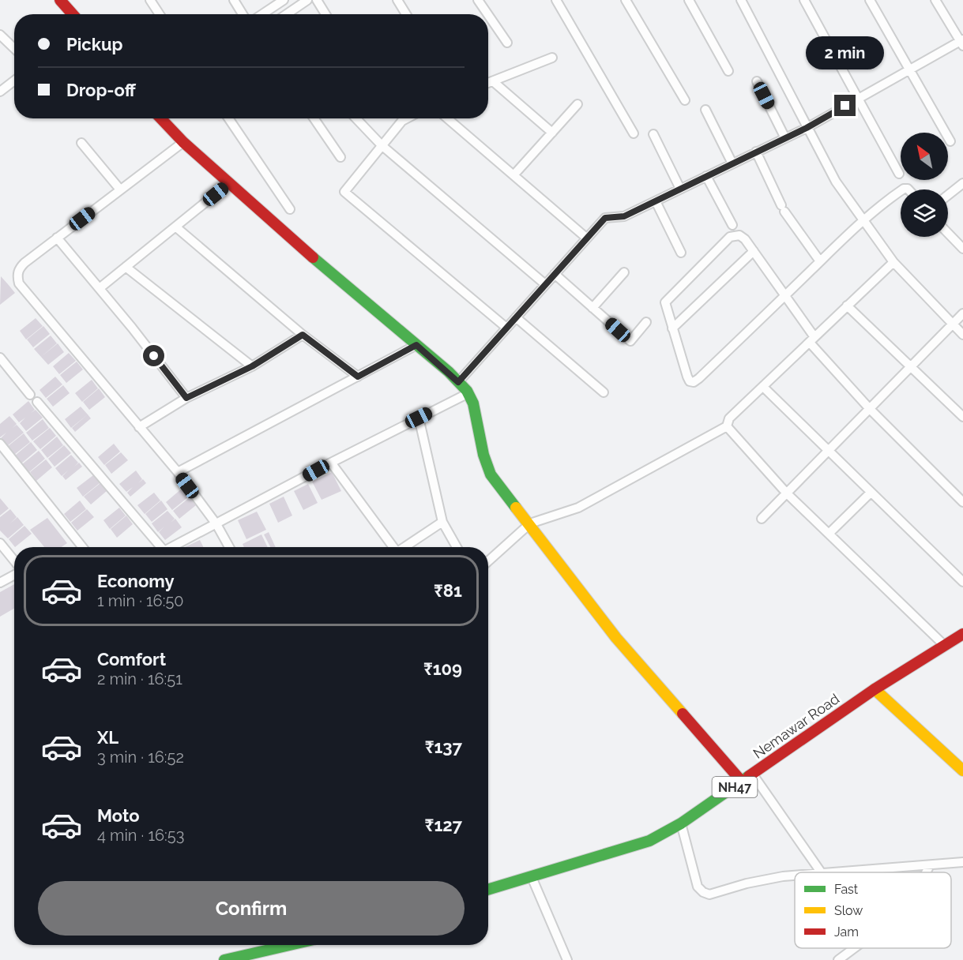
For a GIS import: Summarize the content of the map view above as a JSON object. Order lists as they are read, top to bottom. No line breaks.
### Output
{"streets":{"main road":["Nemawar Road","NH47"]},"legend":["Fast","Slow","Jam"],"north":"top left","page":{"banner":["Pickup","Drop-off"],"bubble":"2 min","list":[{"name":"Economy","note":"1 min · 16:50","value":"₹81"},{"name":"Comfort","note":"2 min · 16:51","value":"₹109"},{"name":"XL","note":"3 min · 16:52","value":"₹137"},{"name":"Moto","note":"4 min · 16:53","value":"₹127"}],"buttons":"Confirm"}}
